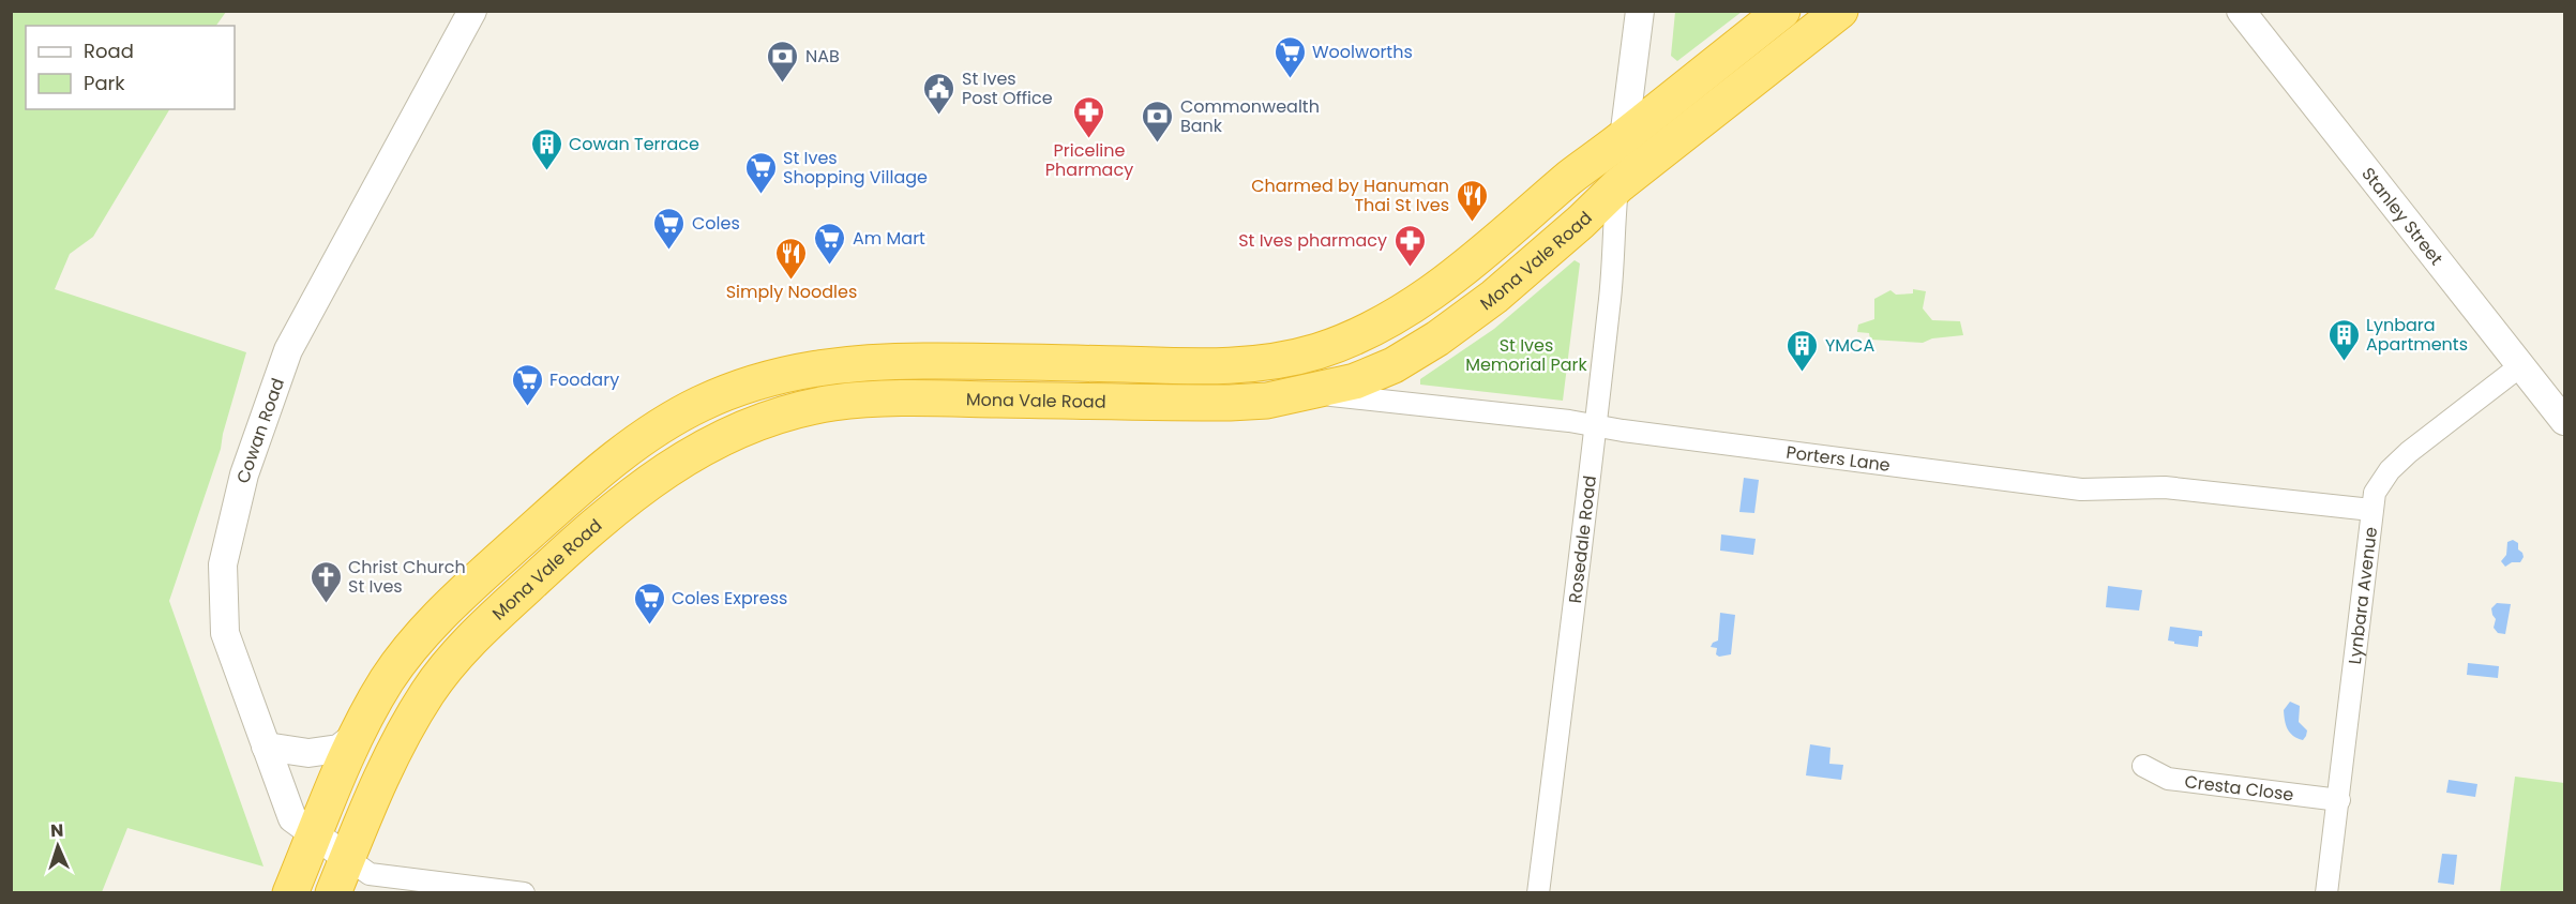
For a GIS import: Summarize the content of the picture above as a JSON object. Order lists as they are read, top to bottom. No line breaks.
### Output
{"streets":{"highway":["Mona Vale Road"],"street":["Stanley Street","Cowan Road","Porters Lane","Rosedale Road","Lynbara Avenue","Cresta Close"]},"crossings":[["Stanley Street","Lynbara Avenue"],["Mona Vale Road","Cowan Road"],["Mona Vale Road","Porters Lane"],["Mona Vale Road","Rosedale Road"],["Porters Lane","Rosedale Road"],["Porters Lane","Lynbara Avenue"],["Lynbara Avenue","Cresta Close"]],"parks":["St Ives Memorial Park"],"places":{"supermarket":["Woolworths","St Ives Shopping Village","Coles","Am Mart","Foodary","Coles Express"],"bank":["NAB","Commonwealth Bank"],"public building":["St Ives Post Office"],"pharmacy":["Priceline Pharmacy","St Ives pharmacy"],"building":["Cowan Terrace","Lynbara Apartments","YMCA"],"restaurant":["Charmed by Hanuman Thai St Ives","Simply Noodles"],"church":["Christ Church St Ives"]},"legend":["Road","Park"],"north":"top"}
